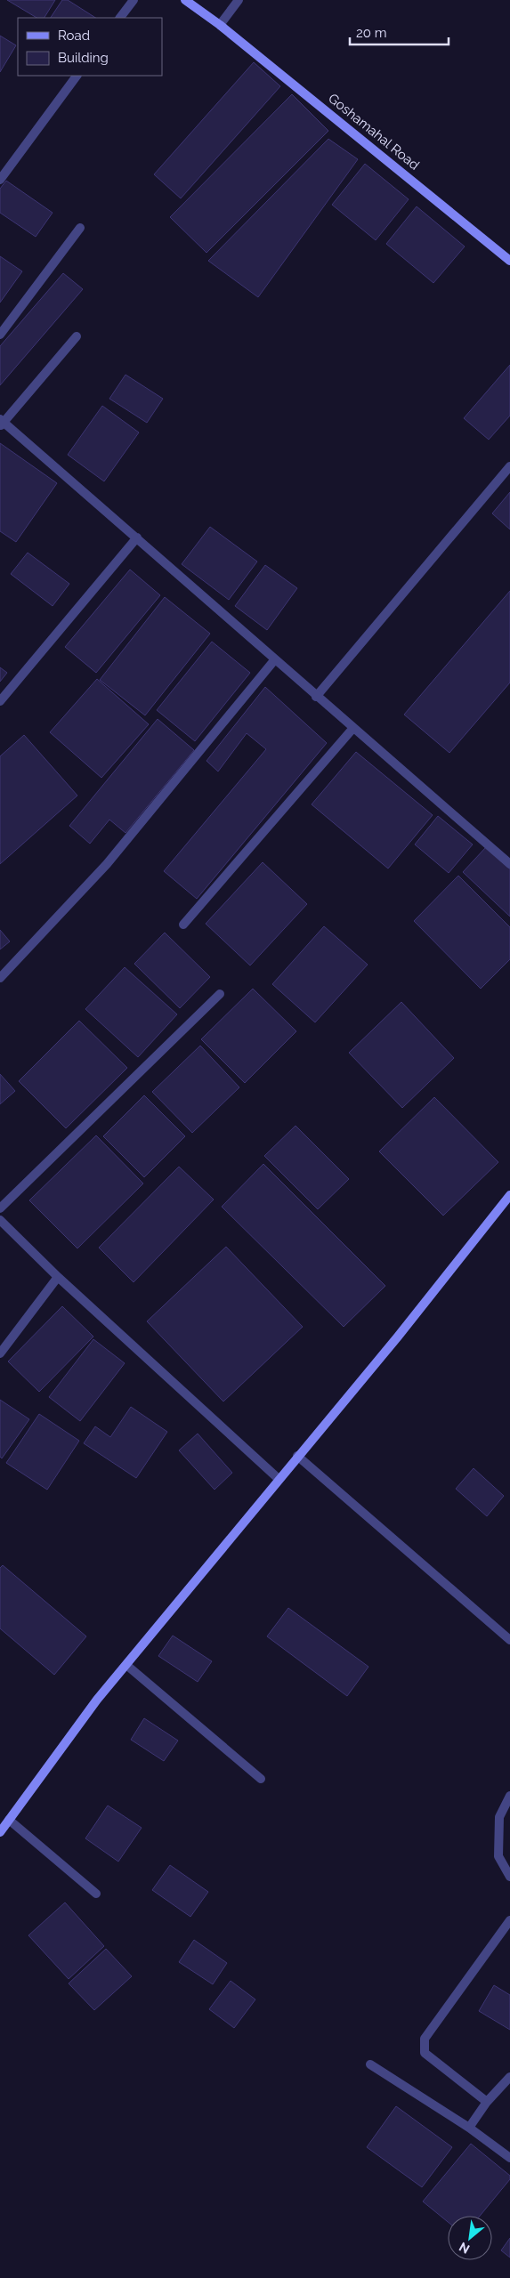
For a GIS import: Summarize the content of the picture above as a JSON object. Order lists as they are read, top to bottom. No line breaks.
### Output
{"streets":{"street":["Goshamahal Road"]},"legend":["Road","Building"],"scale_bar":"20 m","north":"bottom left"}
